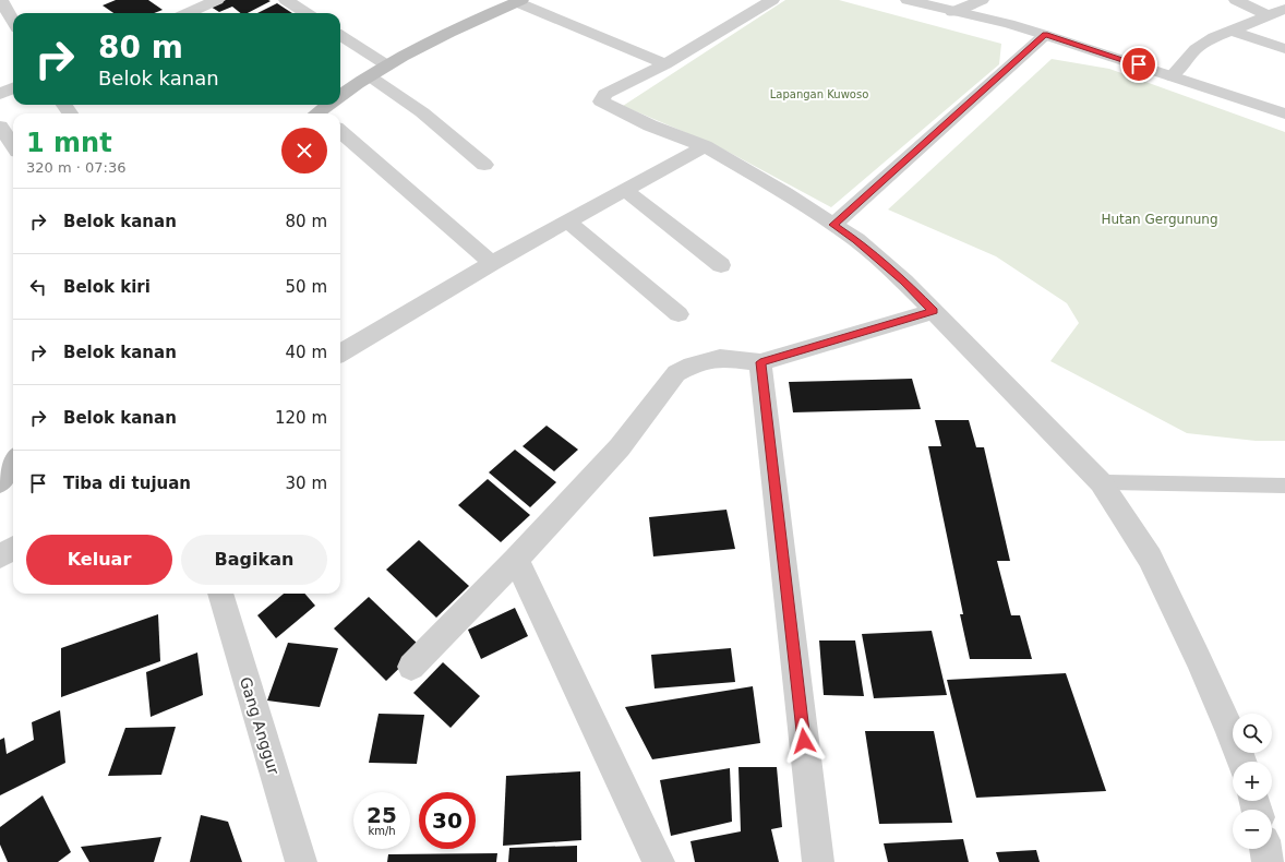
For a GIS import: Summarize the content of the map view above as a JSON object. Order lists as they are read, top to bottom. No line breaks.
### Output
{"streets":{"street":["Gang Anggur"]},"parks":["Lapangan Kuwoso","Hutan Gergunung"],"page":{"turn":["80 m","Belok kanan"],"heading":["1 mnt","320 m · 07:36"],"list":[{"name":"Belok kanan","value":"80 m"},{"name":"Belok kiri","value":"50 m"},{"name":"Belok kanan","value":"40 m"},{"name":"Belok kanan","value":"120 m"},{"name":"Tiba di tujuan","value":"30 m"}],"buttons":["Keluar","Bagikan"],"map_buttons":["+","−"],"speed":"25 km/h","limit":"30"}}
